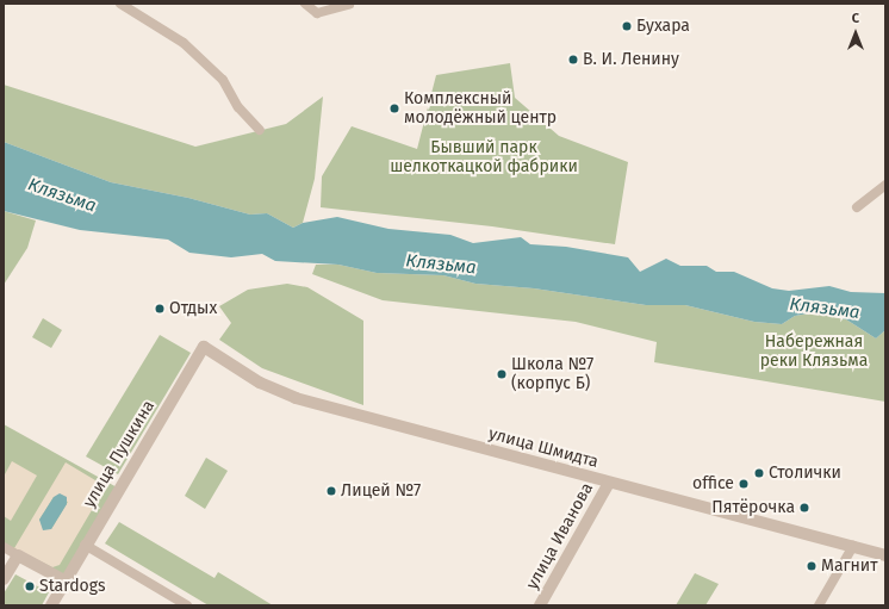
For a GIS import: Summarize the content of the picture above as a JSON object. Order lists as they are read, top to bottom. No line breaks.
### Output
{"streets":{"street":["улица Шмидта","улица Пушкина","улица Иванова"]},"crossings":[["улица Шмидта","улица Пушкина"],["улица Шмидта","улица Иванова"]],"water":["Клязьма"],"parks":["Бывший парк шелкоткацкой фабрики","Набережная реки Клязьма"],"places":["Бухара","В. И. Ленину","Комплексный молодёжный центр","Отдых","Школа №7 (корпус Б)","Столички","office","Лицей №7","Пятёрочка","Магнит","Stardogs"],"north":"top"}
